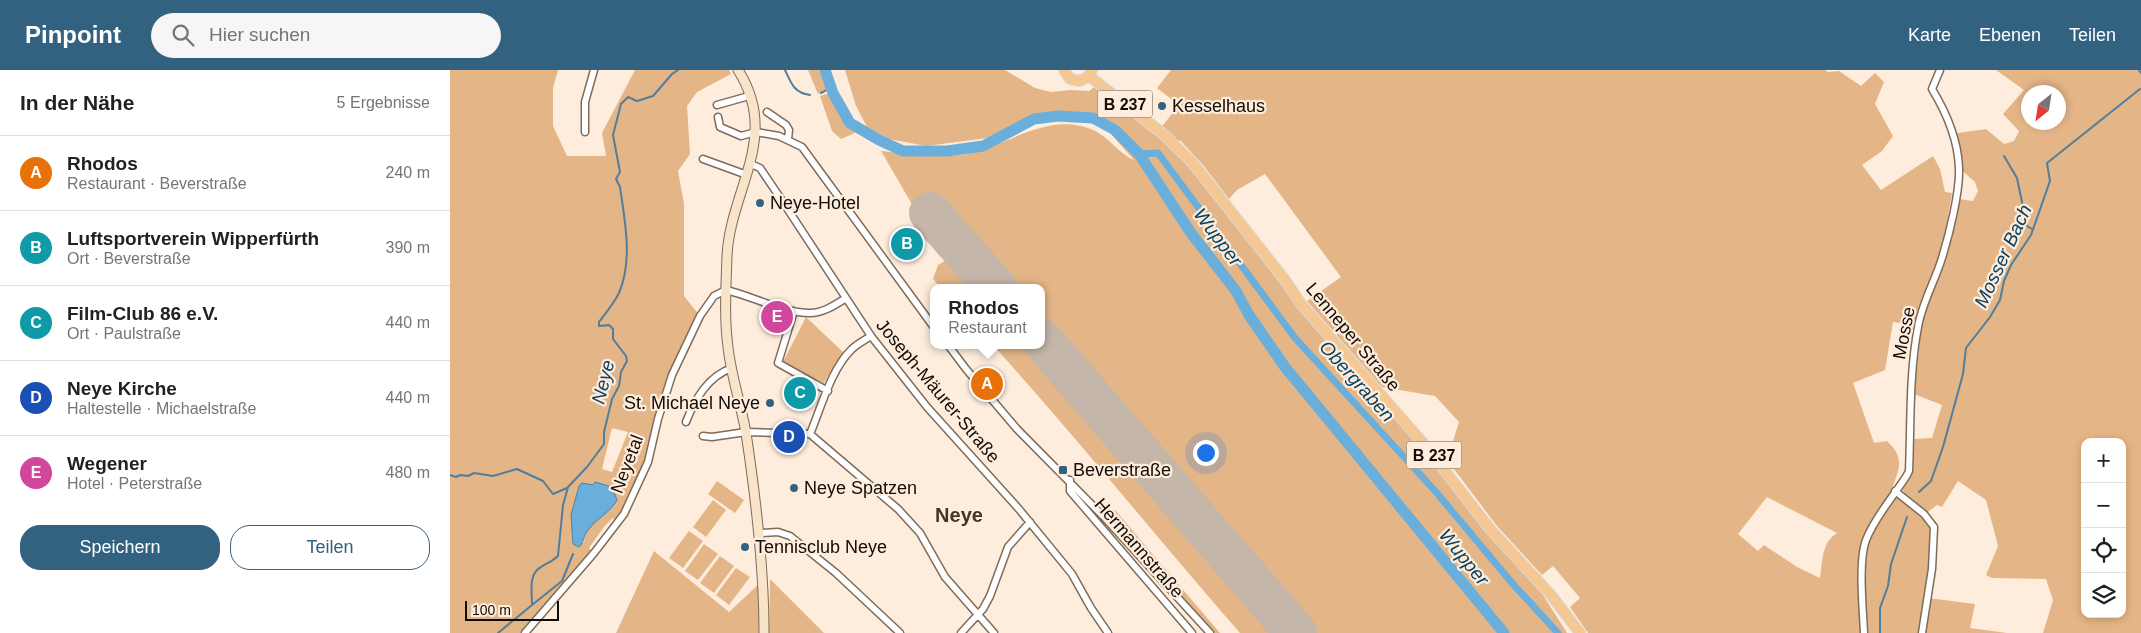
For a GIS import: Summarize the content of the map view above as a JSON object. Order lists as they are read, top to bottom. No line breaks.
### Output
{"streets":{"main road":["B 237","Lenneper Straße"],"street":["Mosse","Joseph-Mäurer-Straße","Neyetal","Hermannstraße"]},"districts":["Neye"],"water":["Wupper","Mosser Bach","Obergraben","Neye"],"places":{"other":["Kesselhaus","Neye-Hotel","St. Michael Neye","Neye Spatzen","Tennisclub Neye"],"transit":["Beverstraße"]},"scale_bar":"100 m","north":"bottom left","page":{"header":"Pinpoint","search":"Hier suchen","nav":["Karte","Ebenen","Teilen"],"heading":["In der Nähe","5 Ergebnisse"],"list":[{"mark":"A","name":"Rhodos","note":"Restaurant · Beverstraße","value":"240 m"},{"mark":"B","name":"Luftsportverein Wipperfürth","note":"Ort · Beverstraße","value":"390 m"},{"mark":"C","name":"Film-Club 86 e.V.","note":"Ort · Paulstraße","value":"440 m"},{"mark":"D","name":"Neye Kirche","note":"Haltestelle · Michaelstraße","value":"440 m"},{"mark":"E","name":"Wegener","note":"Hotel · Peterstraße","value":"480 m"}],"pins":["B","E","A","C","D"],"popup":["Rhodos","Restaurant"],"map_buttons":["+","−"],"buttons":["Speichern","Teilen"],"scale":"100 m"}}
